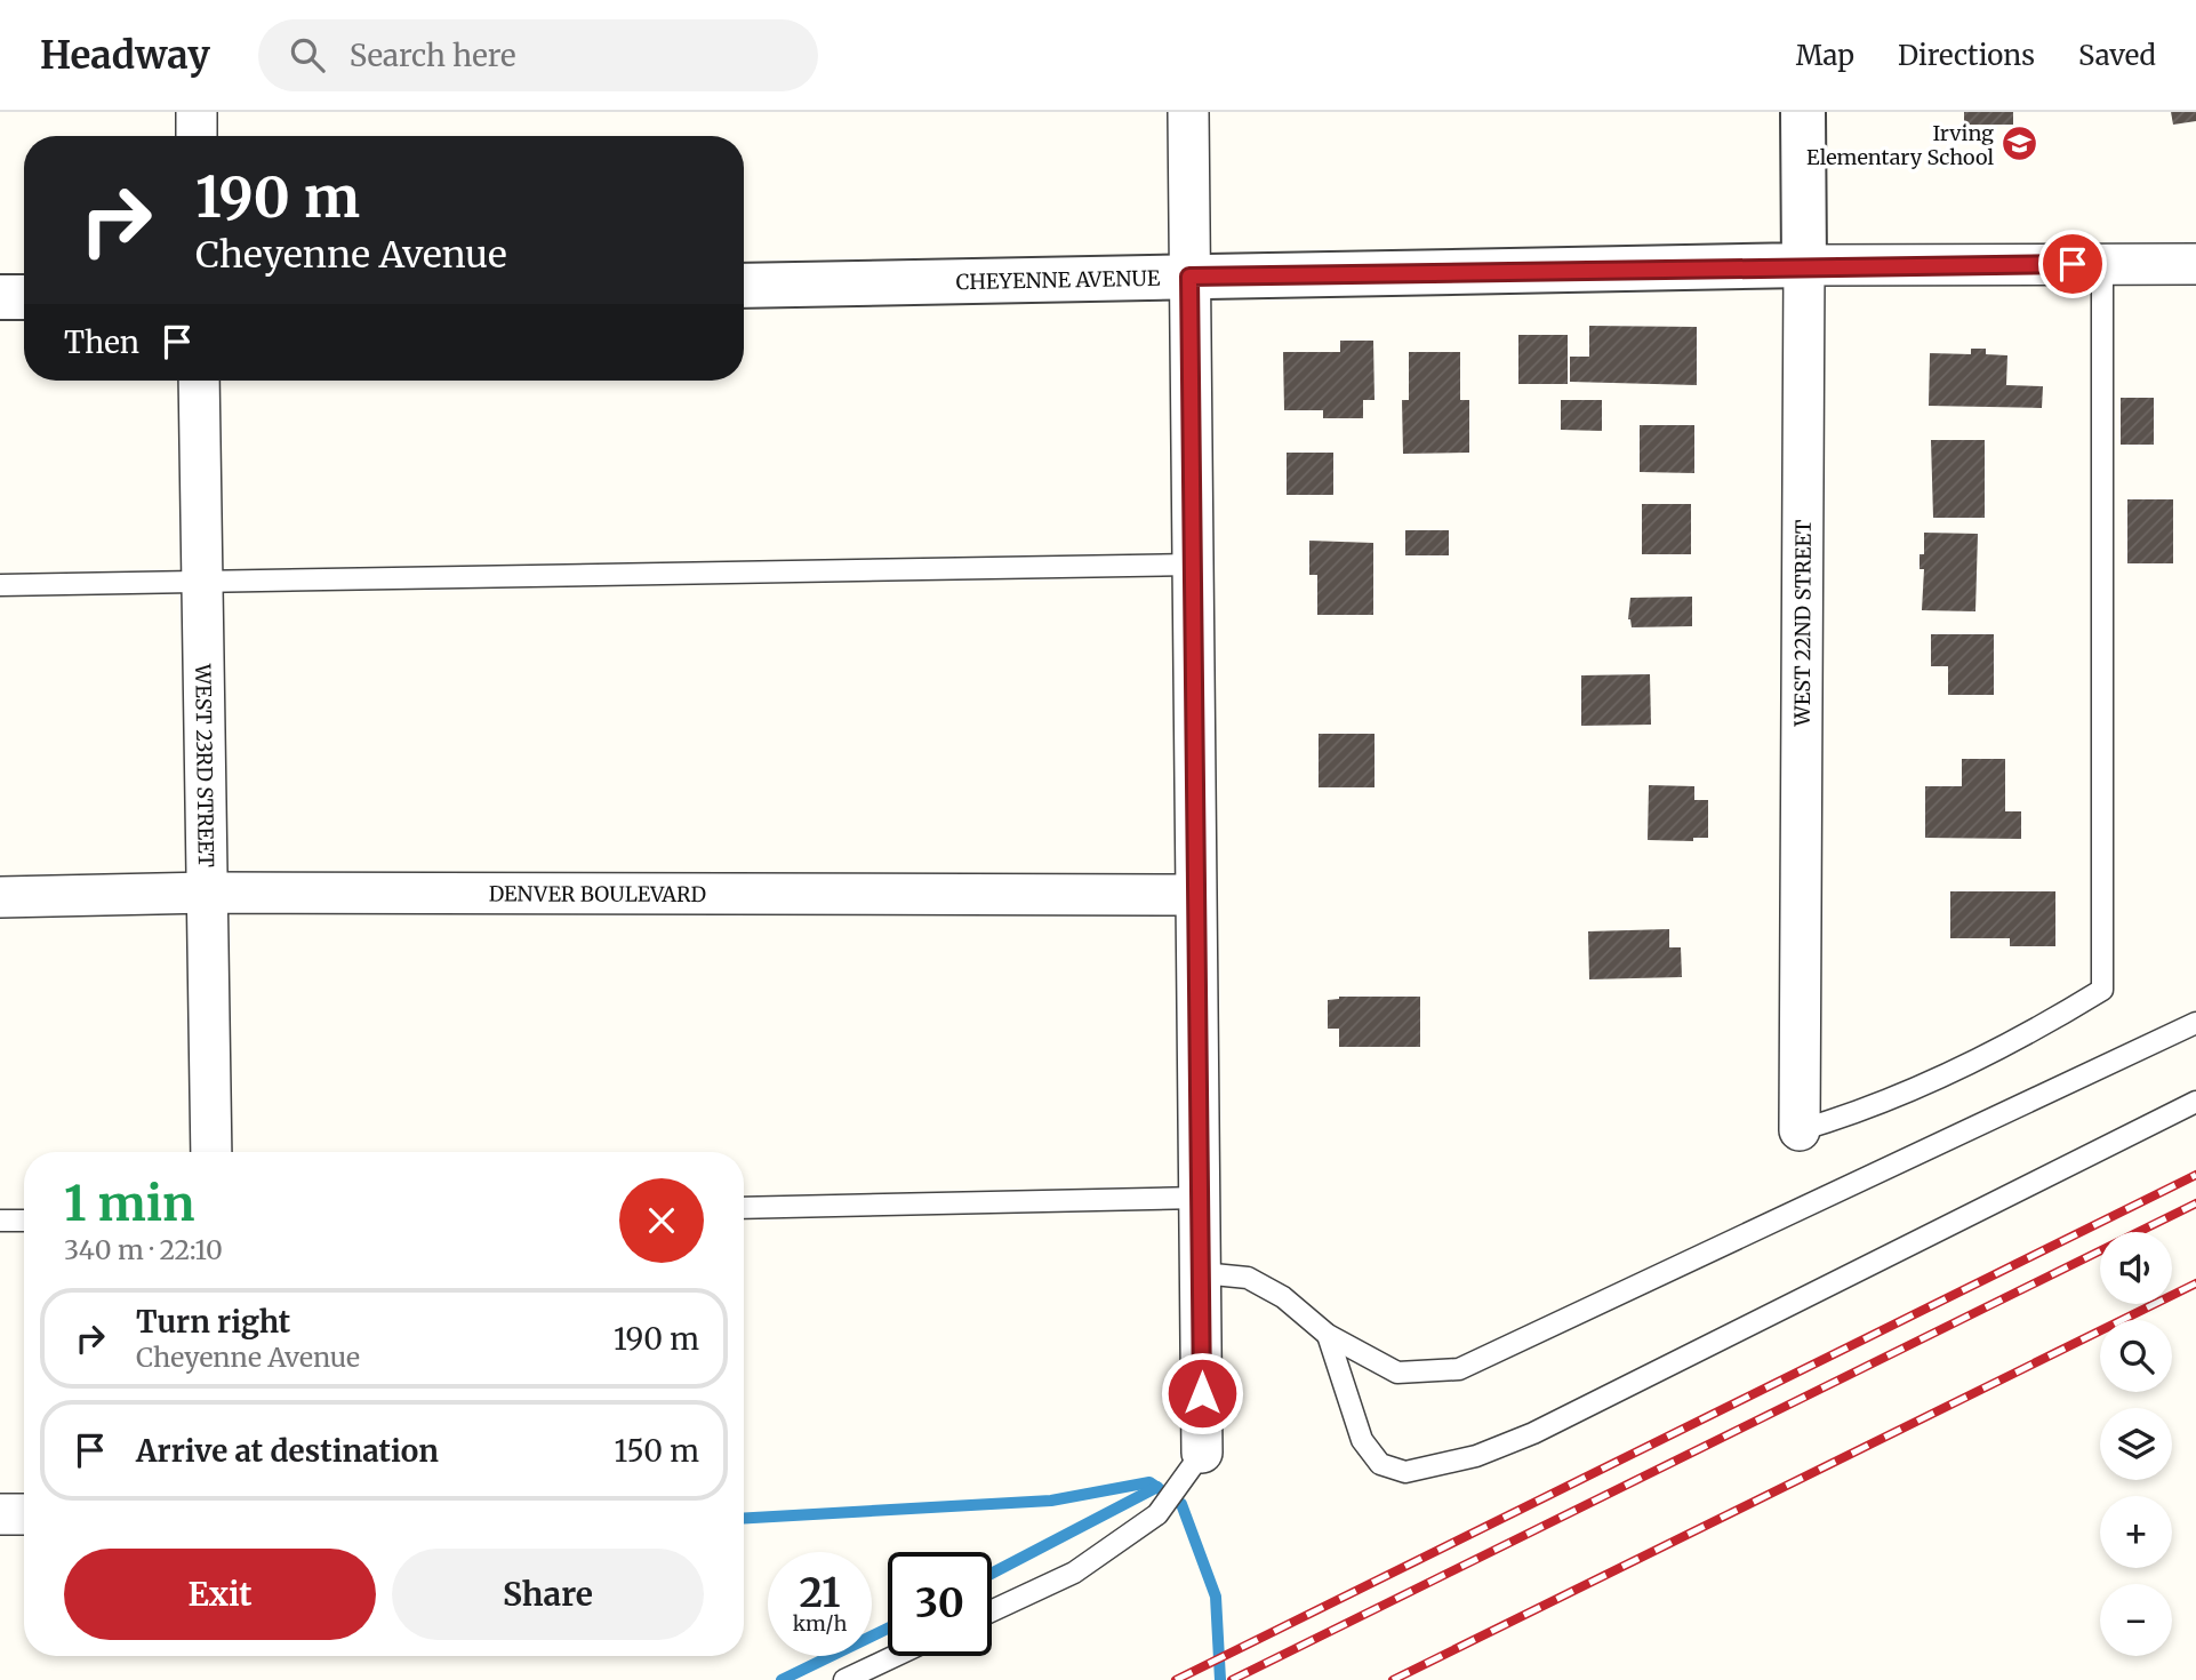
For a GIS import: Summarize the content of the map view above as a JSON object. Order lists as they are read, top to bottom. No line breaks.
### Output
{"streets":{"street":["CHEYENNE AVENUE","WEST 22ND STREET","WEST 23RD STREET","DENVER BOULEVARD"]},"crossings":[["CHEYENNE AVENUE","WEST 22ND STREET"],["WEST 23RD STREET","DENVER BOULEVARD"]],"places":{"school or university":["Irving Elementary School"]},"page":{"header":"Headway","search":"Search here","nav":["Map","Directions","Saved"],"turn":["190 m","Cheyenne Avenue"],"then":"Then","heading":["1 min","340 m · 22:10"],"map_buttons":["+","−"],"list":[{"name":"Turn right","note":"Cheyenne Avenue","value":"190 m"},{"name":"Arrive at destination","value":"150 m"}],"buttons":["Exit","Share"],"speed":"21 km/h","limit":"30"}}
